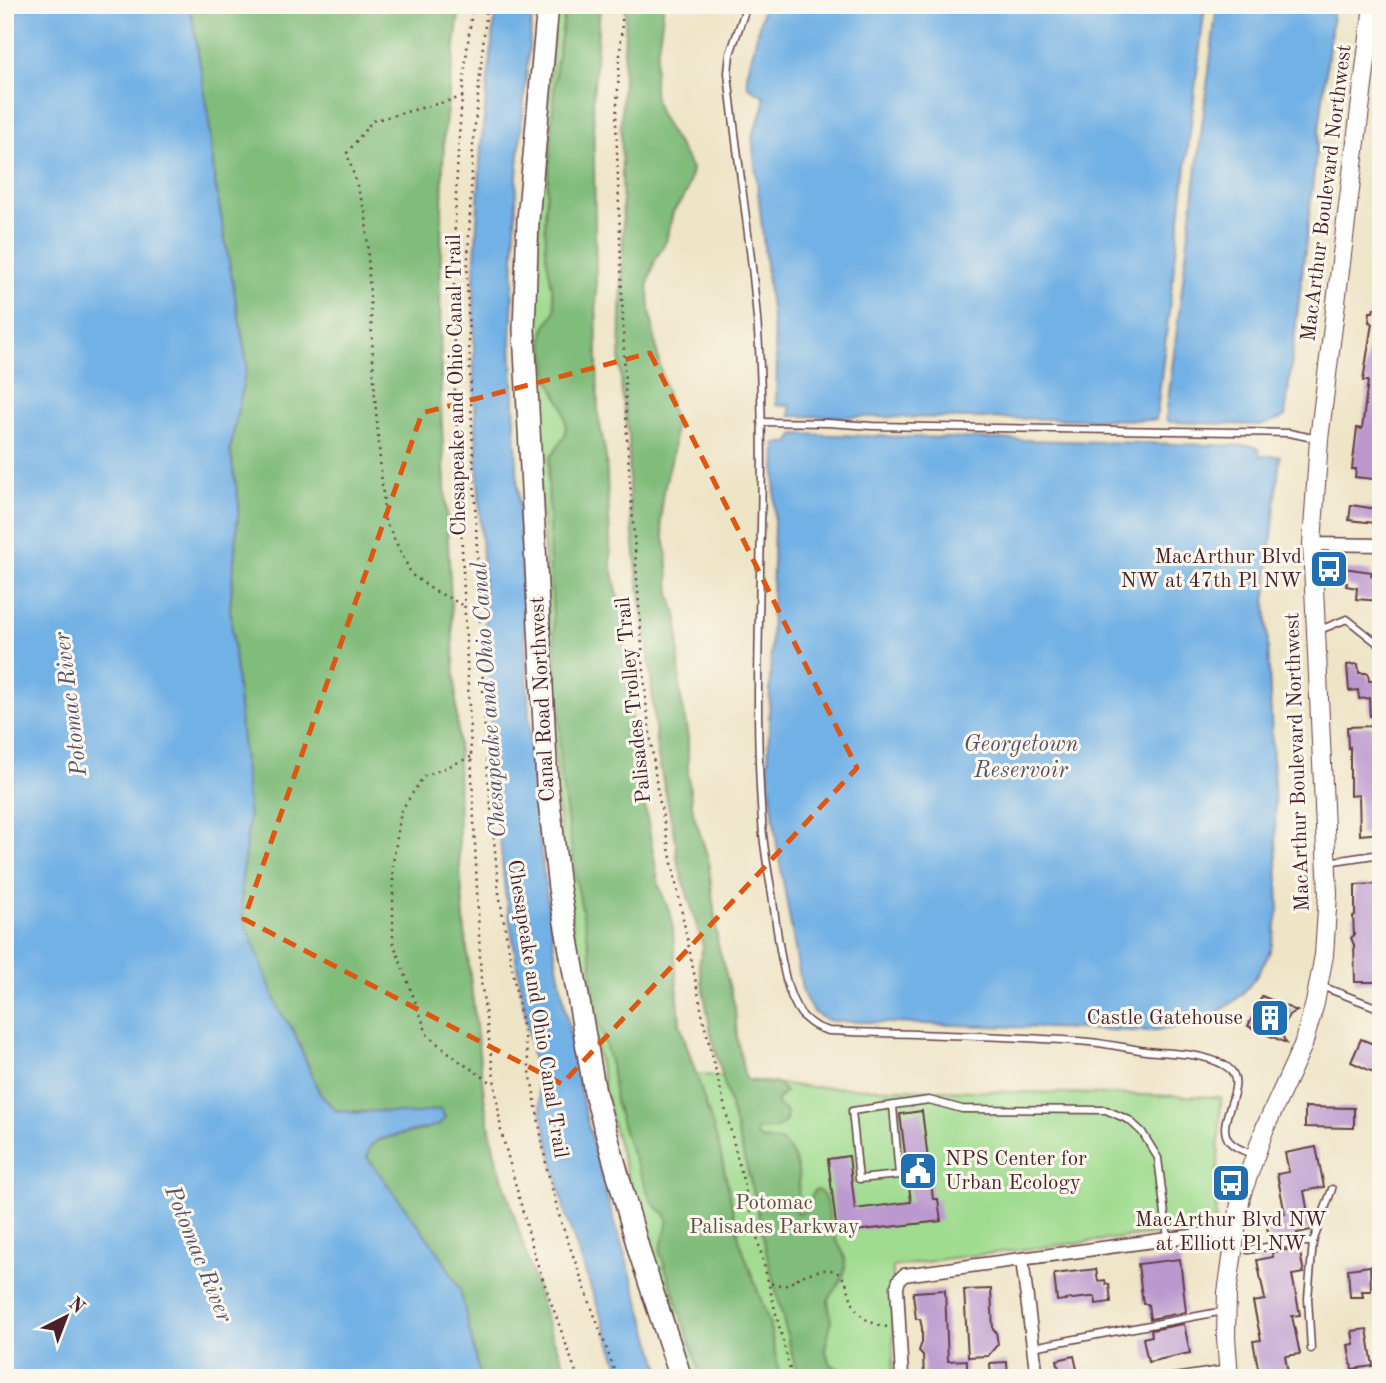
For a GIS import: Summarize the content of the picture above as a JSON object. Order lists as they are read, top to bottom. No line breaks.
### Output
{"streets":{"highway":["Canal Road Northwest"],"main road":["MacArthur Boulevard Northwest"],"path":["Chesapeake and Ohio Canal Trail","Palisades Trolley Trail"]},"water":["Chesapeake and Ohio Canal","Potomac River","Georgetown Reservoir"],"parks":["Potomac Palisades Parkway"],"places":{"bus stop":["MacArthur Blvd NW at 47th Pl NW","MacArthur Blvd NW at Elliott Pl NW"],"building":["Castle Gatehouse"],"public building":["NPS Center for Urban Ecology"]},"north":"top right"}
